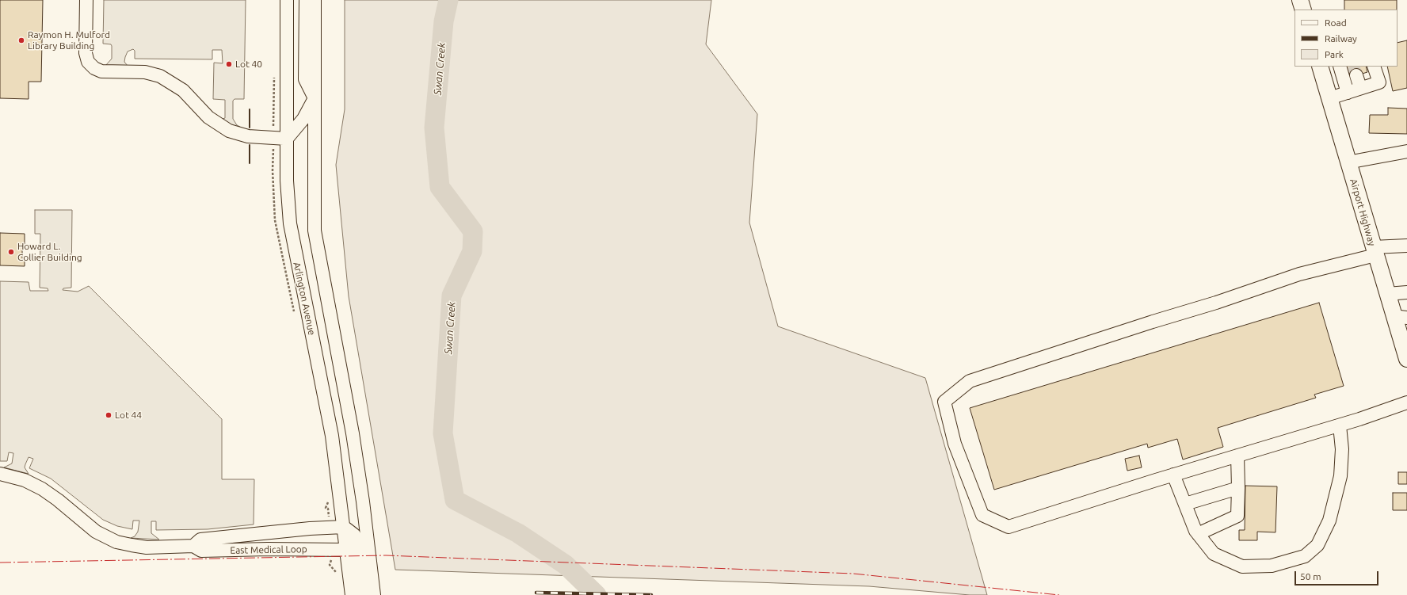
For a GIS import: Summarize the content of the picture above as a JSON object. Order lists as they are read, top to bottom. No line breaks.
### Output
{"streets":{"main road":["Airport Highway"],"street":["Arlington Avenue","East Medical Loop"]},"crossings":[["Arlington Avenue","East Medical Loop"]],"water":["Swan Creek"],"places":["Raymon H. Mulford Library Building","Lot 40","Howard L. Collier Building","Lot 44"],"legend":["Road","Railway","Park"],"scale_bar":"50 m"}
